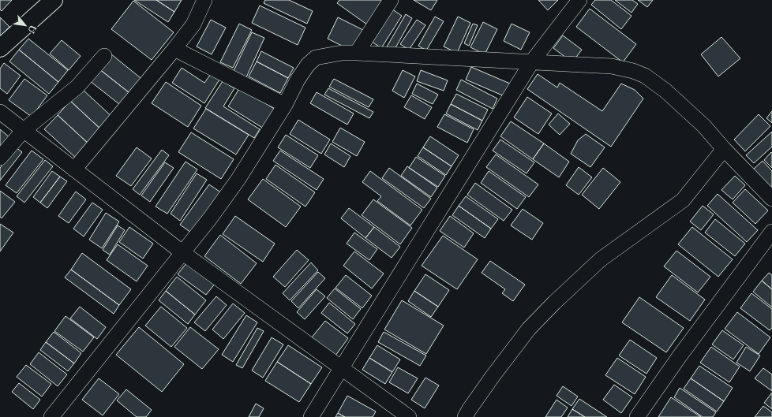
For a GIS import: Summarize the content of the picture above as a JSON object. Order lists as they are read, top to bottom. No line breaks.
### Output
{"north":"bottom right"}
